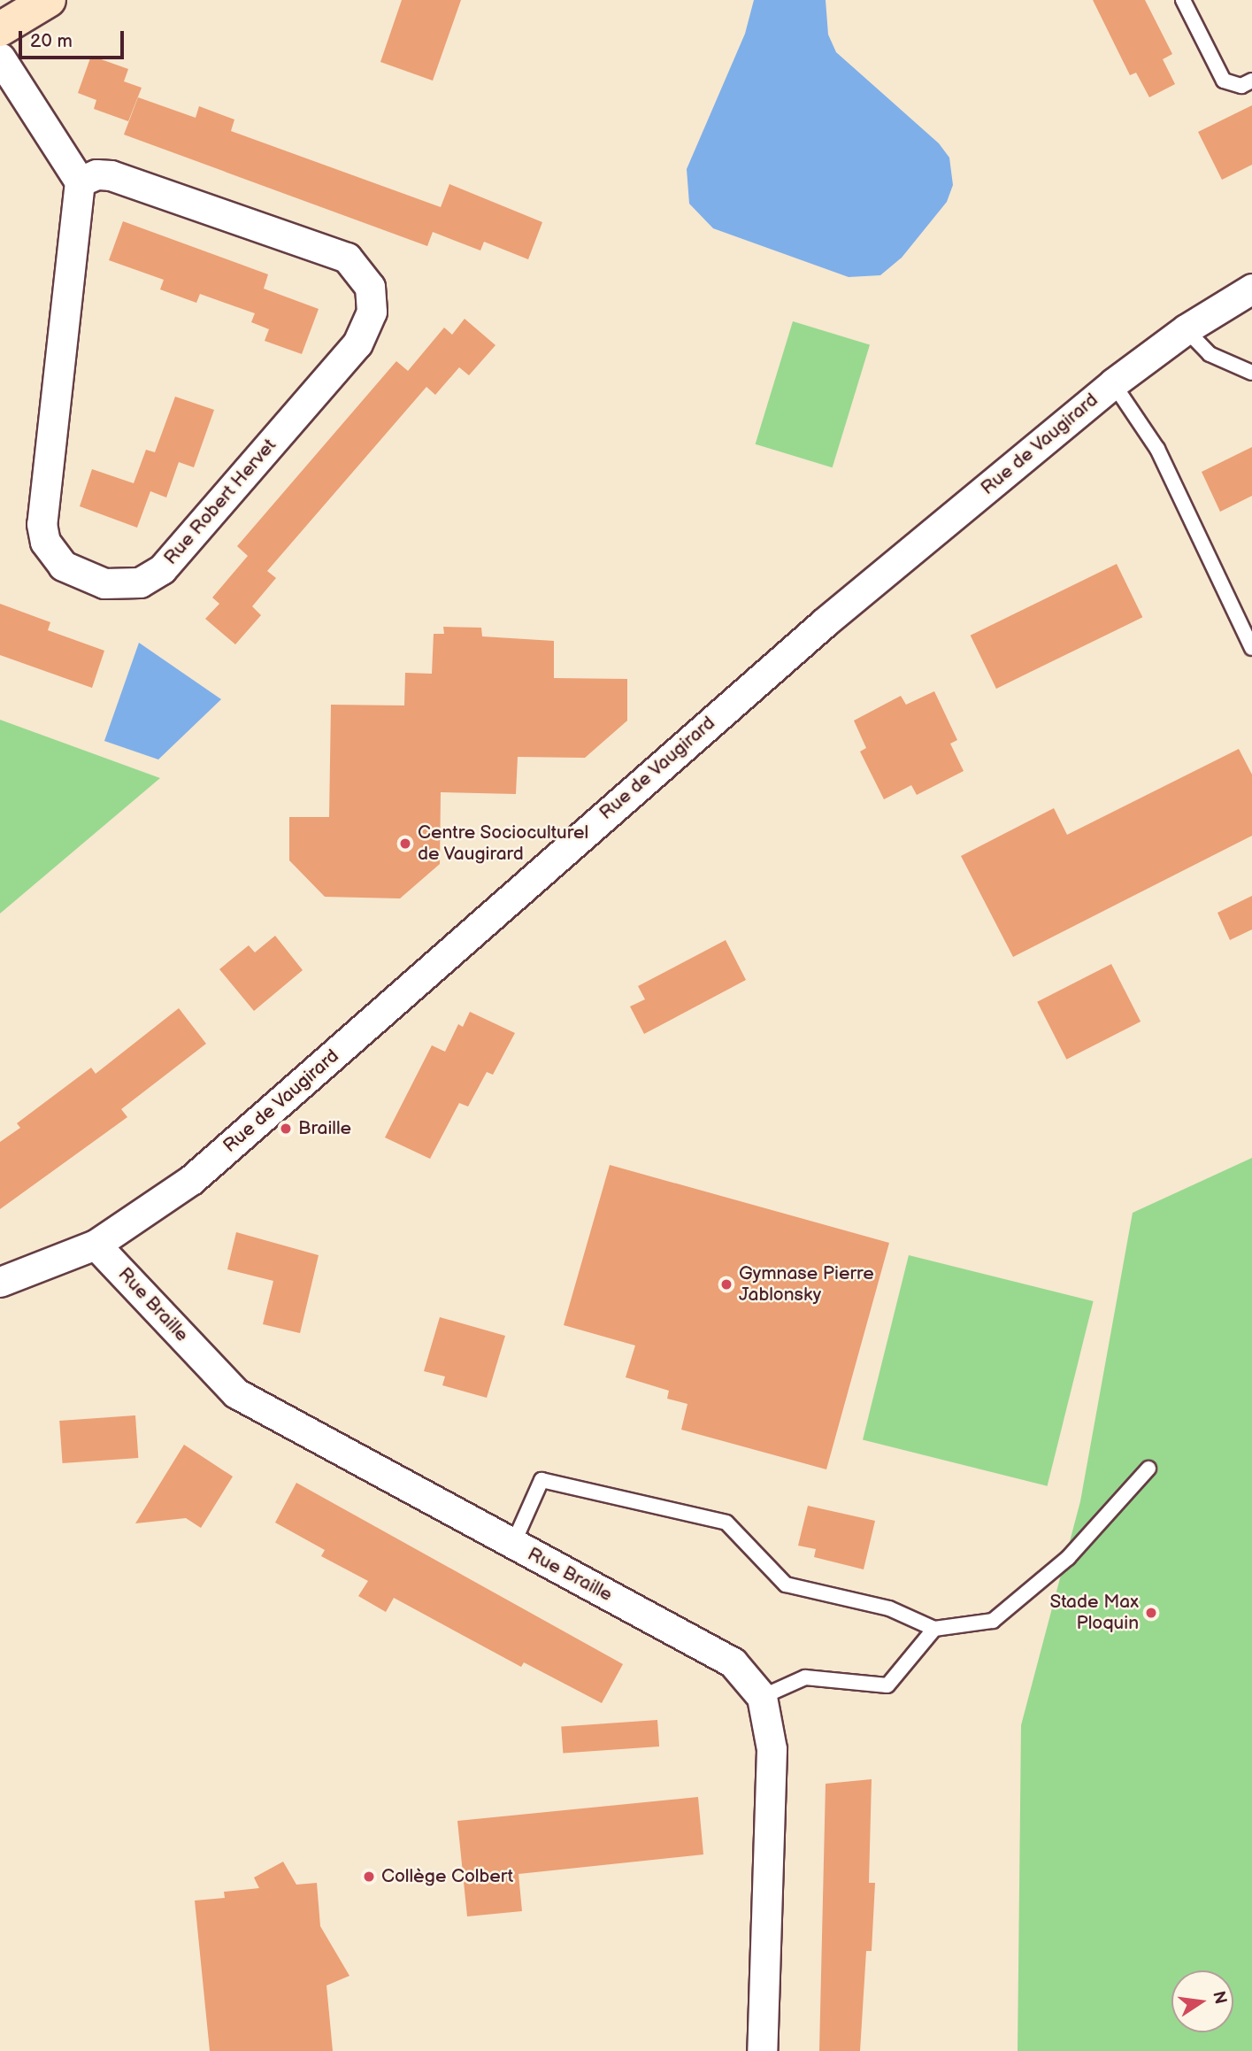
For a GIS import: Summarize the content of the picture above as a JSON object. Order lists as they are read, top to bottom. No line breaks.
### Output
{"streets":{"street":["Rue de Vaugirard","Rue Robert Hervet","Rue Braille"]},"crossings":[["Rue de Vaugirard","Rue Braille"]],"places":["Centre Socioculturel de Vaugirard","Braille","Gymnase Pierre Jablonsky","Stade Max Ploquin","Collège Colbert"],"scale_bar":"20 m","north":"right"}
